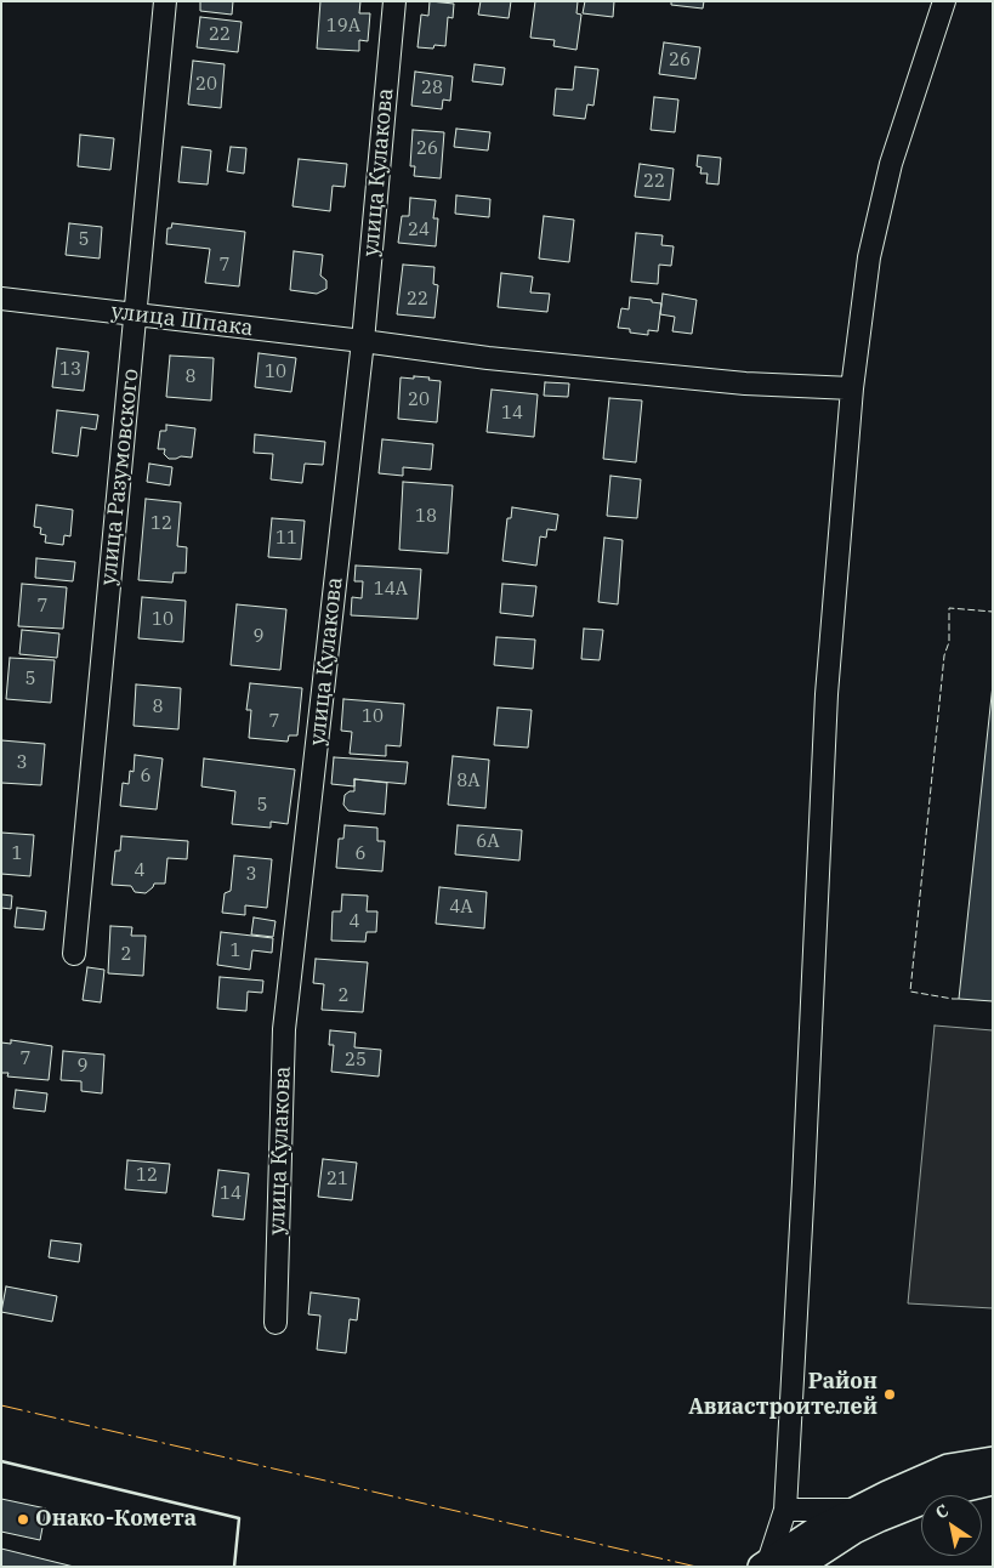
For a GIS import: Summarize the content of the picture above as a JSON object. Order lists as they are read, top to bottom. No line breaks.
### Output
{"streets":{"street":["улица Кулакова","улица Шпака","улица Разумовского"]},"crossings":[["улица Кулакова","улица Шпака"],["улица Шпака","улица Разумовского"]],"places":["Район Авиастроителей","Онако-Комета"],"house_numbers":["19А","22","26","20","28","26","22","24","5","7","22","13","10","8","20","14","18","12","11","14А","7","10","9","5","8","10","7","3","6","8А","5","6А","1","6","4","3","4А","4","1","2","2","7","25","9","12","21","14"],"north":"top left"}
